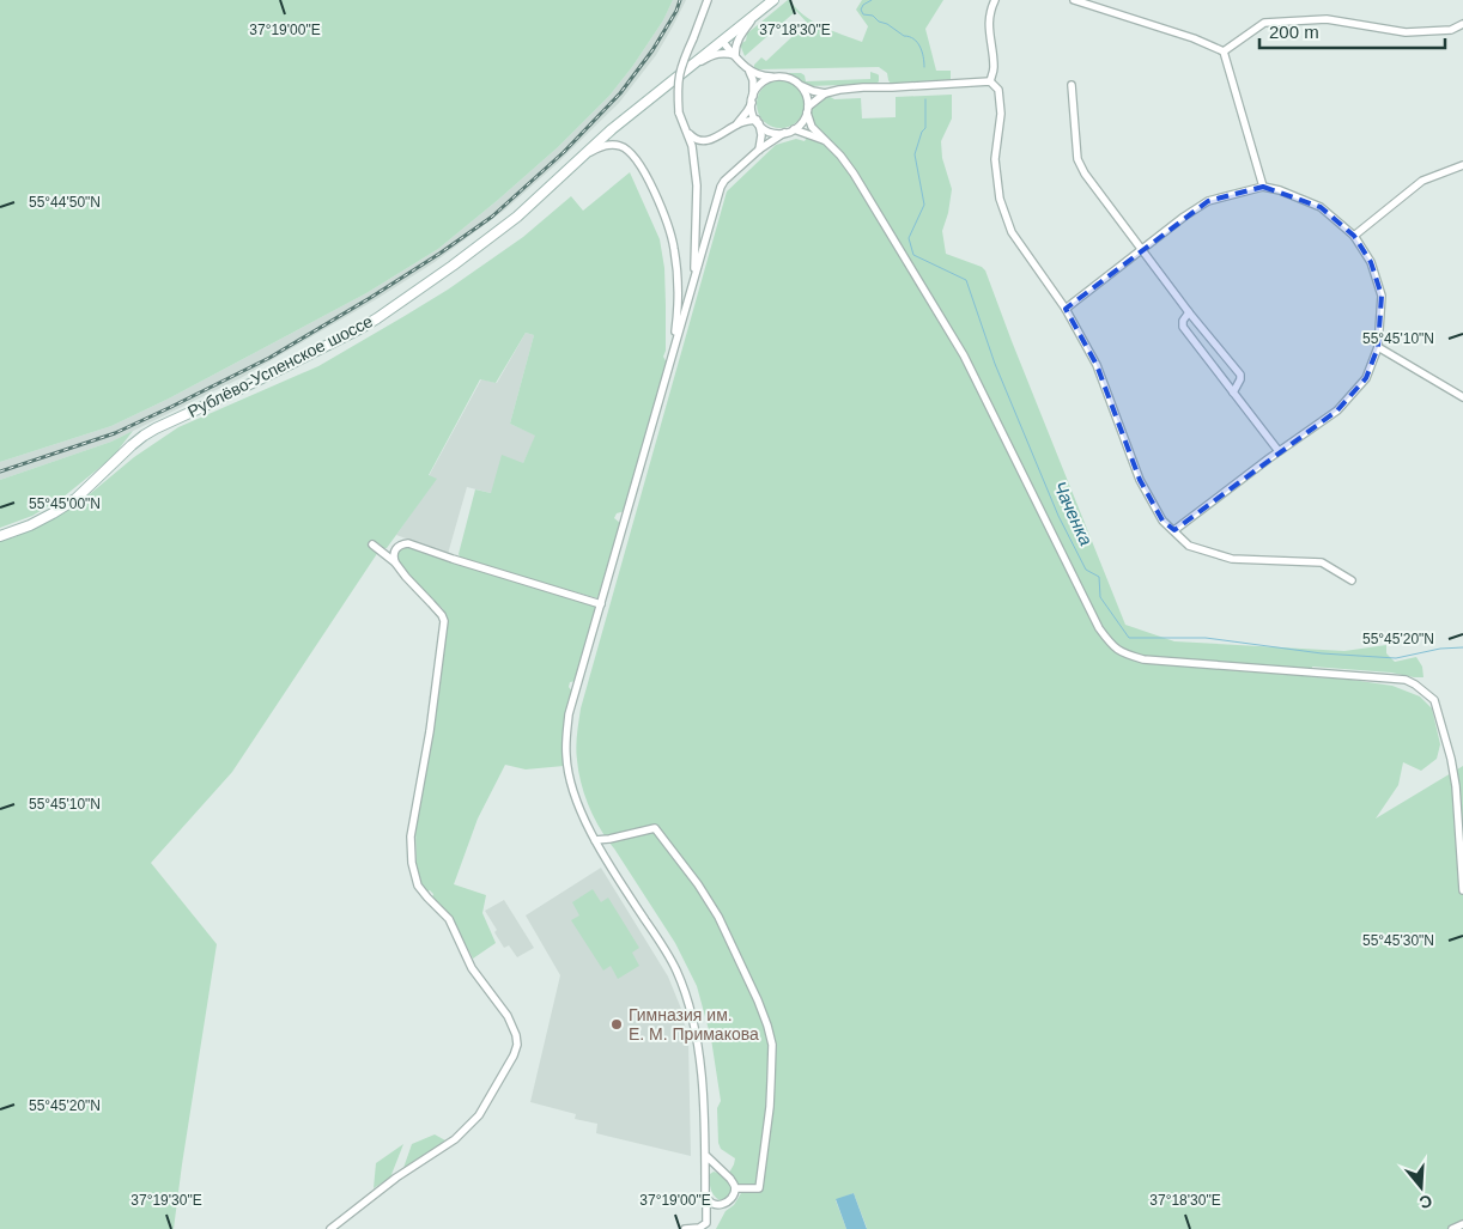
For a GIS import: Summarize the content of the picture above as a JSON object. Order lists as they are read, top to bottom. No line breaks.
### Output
{"streets":{"main road":["Рублёво-Успенское шоссе"]},"water":["Чаченка"],"places":["Гимназия им. Е. М. Примакова"],"scale_bar":"200 m","north":"bottom","coordinates":["37°19'00\"E","37°18'30\"E","55°44'50\"N","55°45'10\"N","55°45'00\"N","55°45'20\"N","55°45'30\"N","37°19'30\"E"]}
